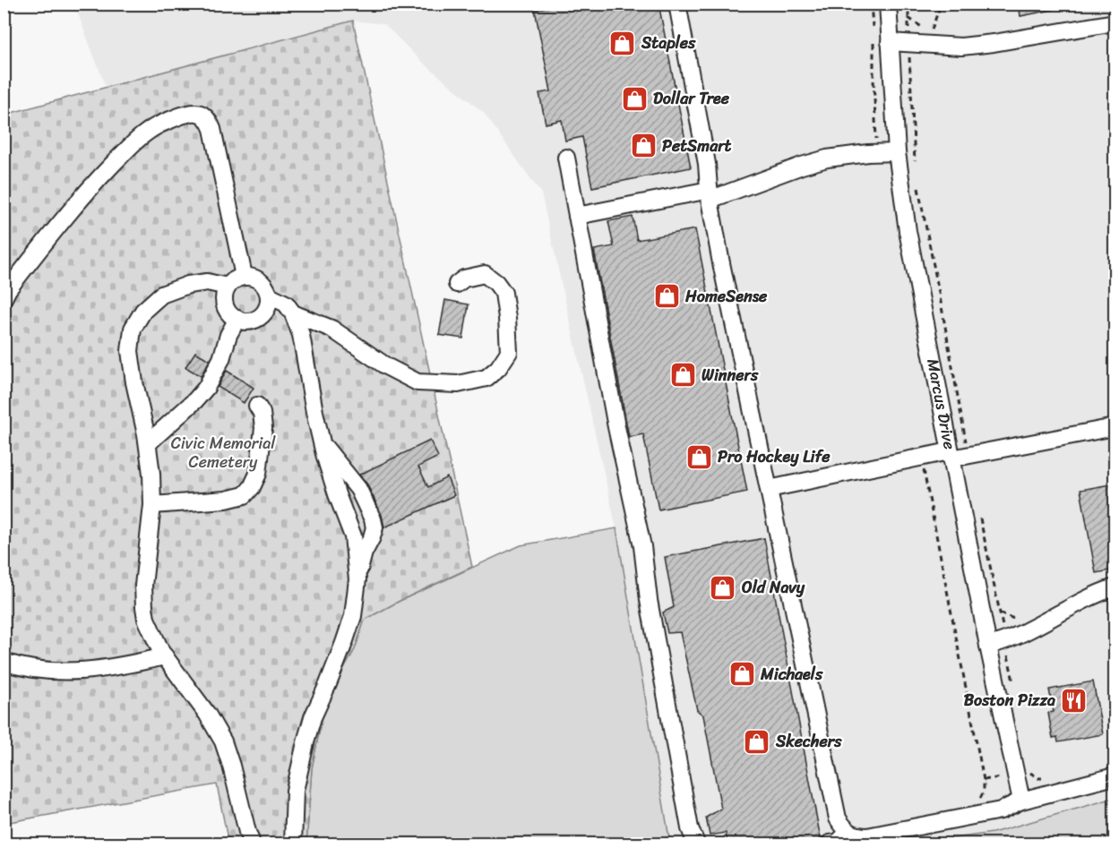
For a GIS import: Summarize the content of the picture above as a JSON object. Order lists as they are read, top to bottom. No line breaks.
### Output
{"streets":{"street":["Marcus Drive"]},"parks":["Civic Memorial Cemetery"],"places":{"shop":["Staples","Dollar Tree","PetSmart","HomeSense","Winners","Pro Hockey Life","Old Navy","Michaels","Skechers"],"restaurant":["Boston Pizza"]}}
